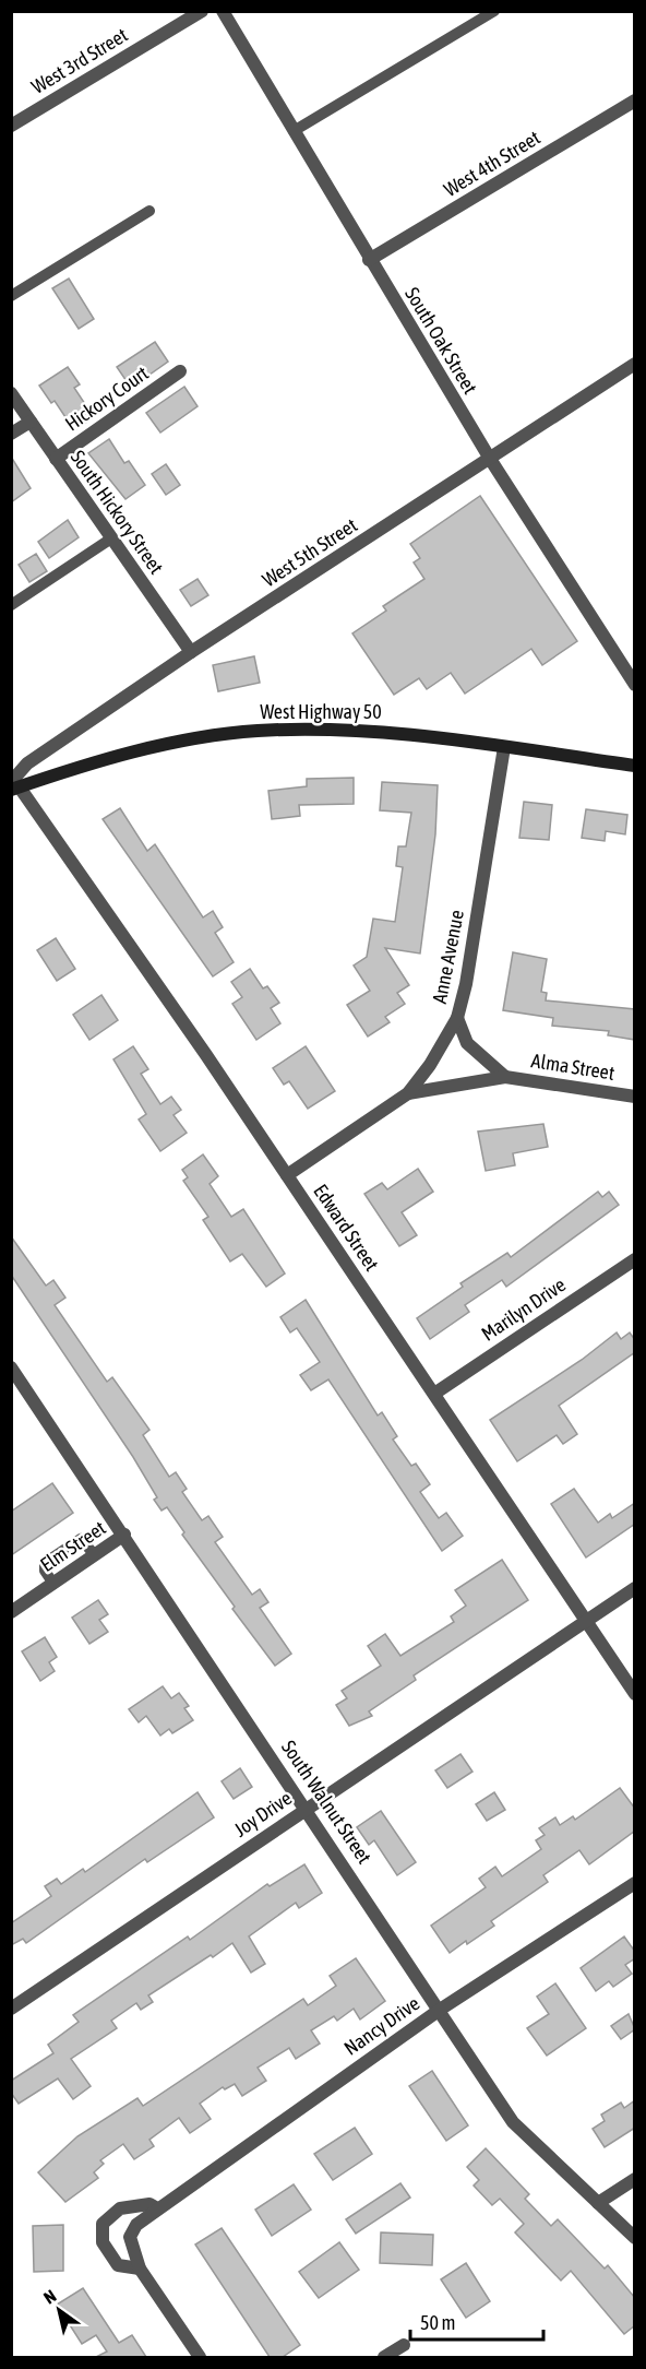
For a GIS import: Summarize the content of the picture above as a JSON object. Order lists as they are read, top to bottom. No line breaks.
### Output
{"streets":{"main road":["West Highway 50"],"street":["West 3rd Street","West 4th Street","South Oak Street","Hickory Court","South Hickory Street","West 5th Street","Anne Avenue","Alma Street","Edward Street","Marilyn Drive","Elm Street","South Walnut Street","Joy Drive","Nancy Drive"]},"crossings":[["West 4th Street","South Oak Street"],["South Oak Street","West 5th Street"],["Hickory Court","South Hickory Street"],["South Hickory Street","West 5th Street"],["West 5th Street","West Highway 50"],["West 5th Street","Edward Street"],["West Highway 50","Anne Avenue"],["West Highway 50","Edward Street"],["Anne Avenue","Alma Street"],["Anne Avenue","Edward Street"],["Edward Street","Marilyn Drive"],["Edward Street","Joy Drive"],["Elm Street","South Walnut Street"],["South Walnut Street","Joy Drive"],["South Walnut Street","Nancy Drive"]],"scale_bar":"50 m","north":"top left"}
